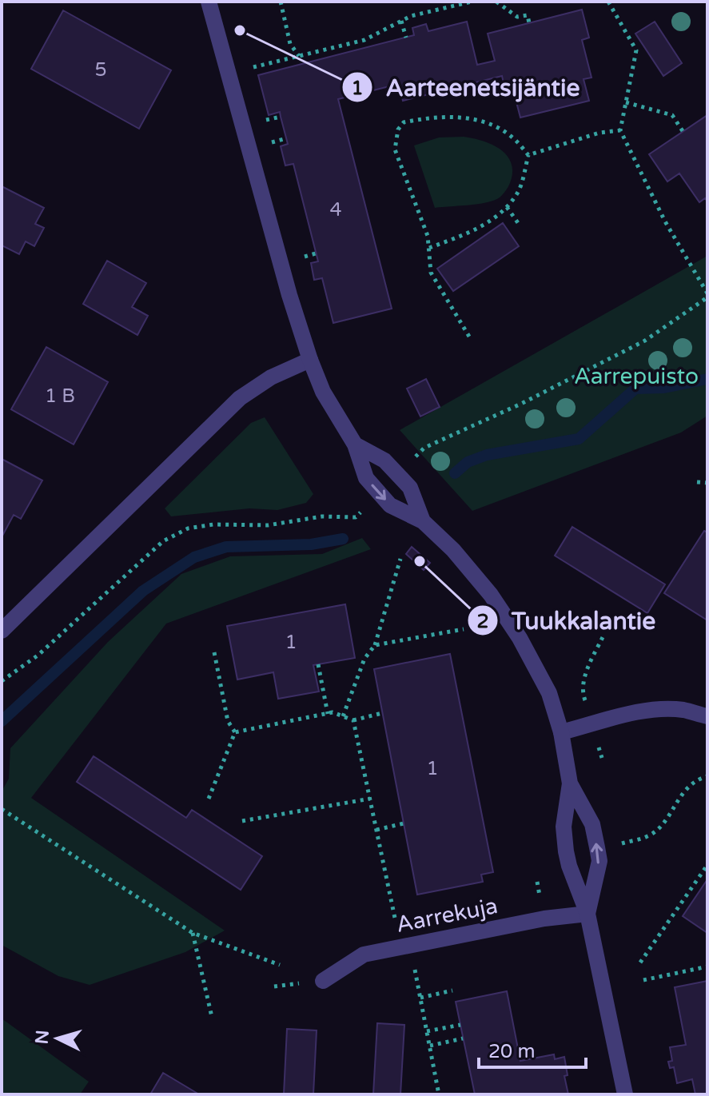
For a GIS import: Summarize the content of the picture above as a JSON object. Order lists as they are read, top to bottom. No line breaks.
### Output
{"streets":{"street":["Aarrekuja"]},"parks":["Aarrepuisto"],"places":["Aarteenetsijäntie","Tuukkalantie"],"house_numbers":["5","4","1 B","1","1"],"scale_bar":"20 m","north":"left"}
